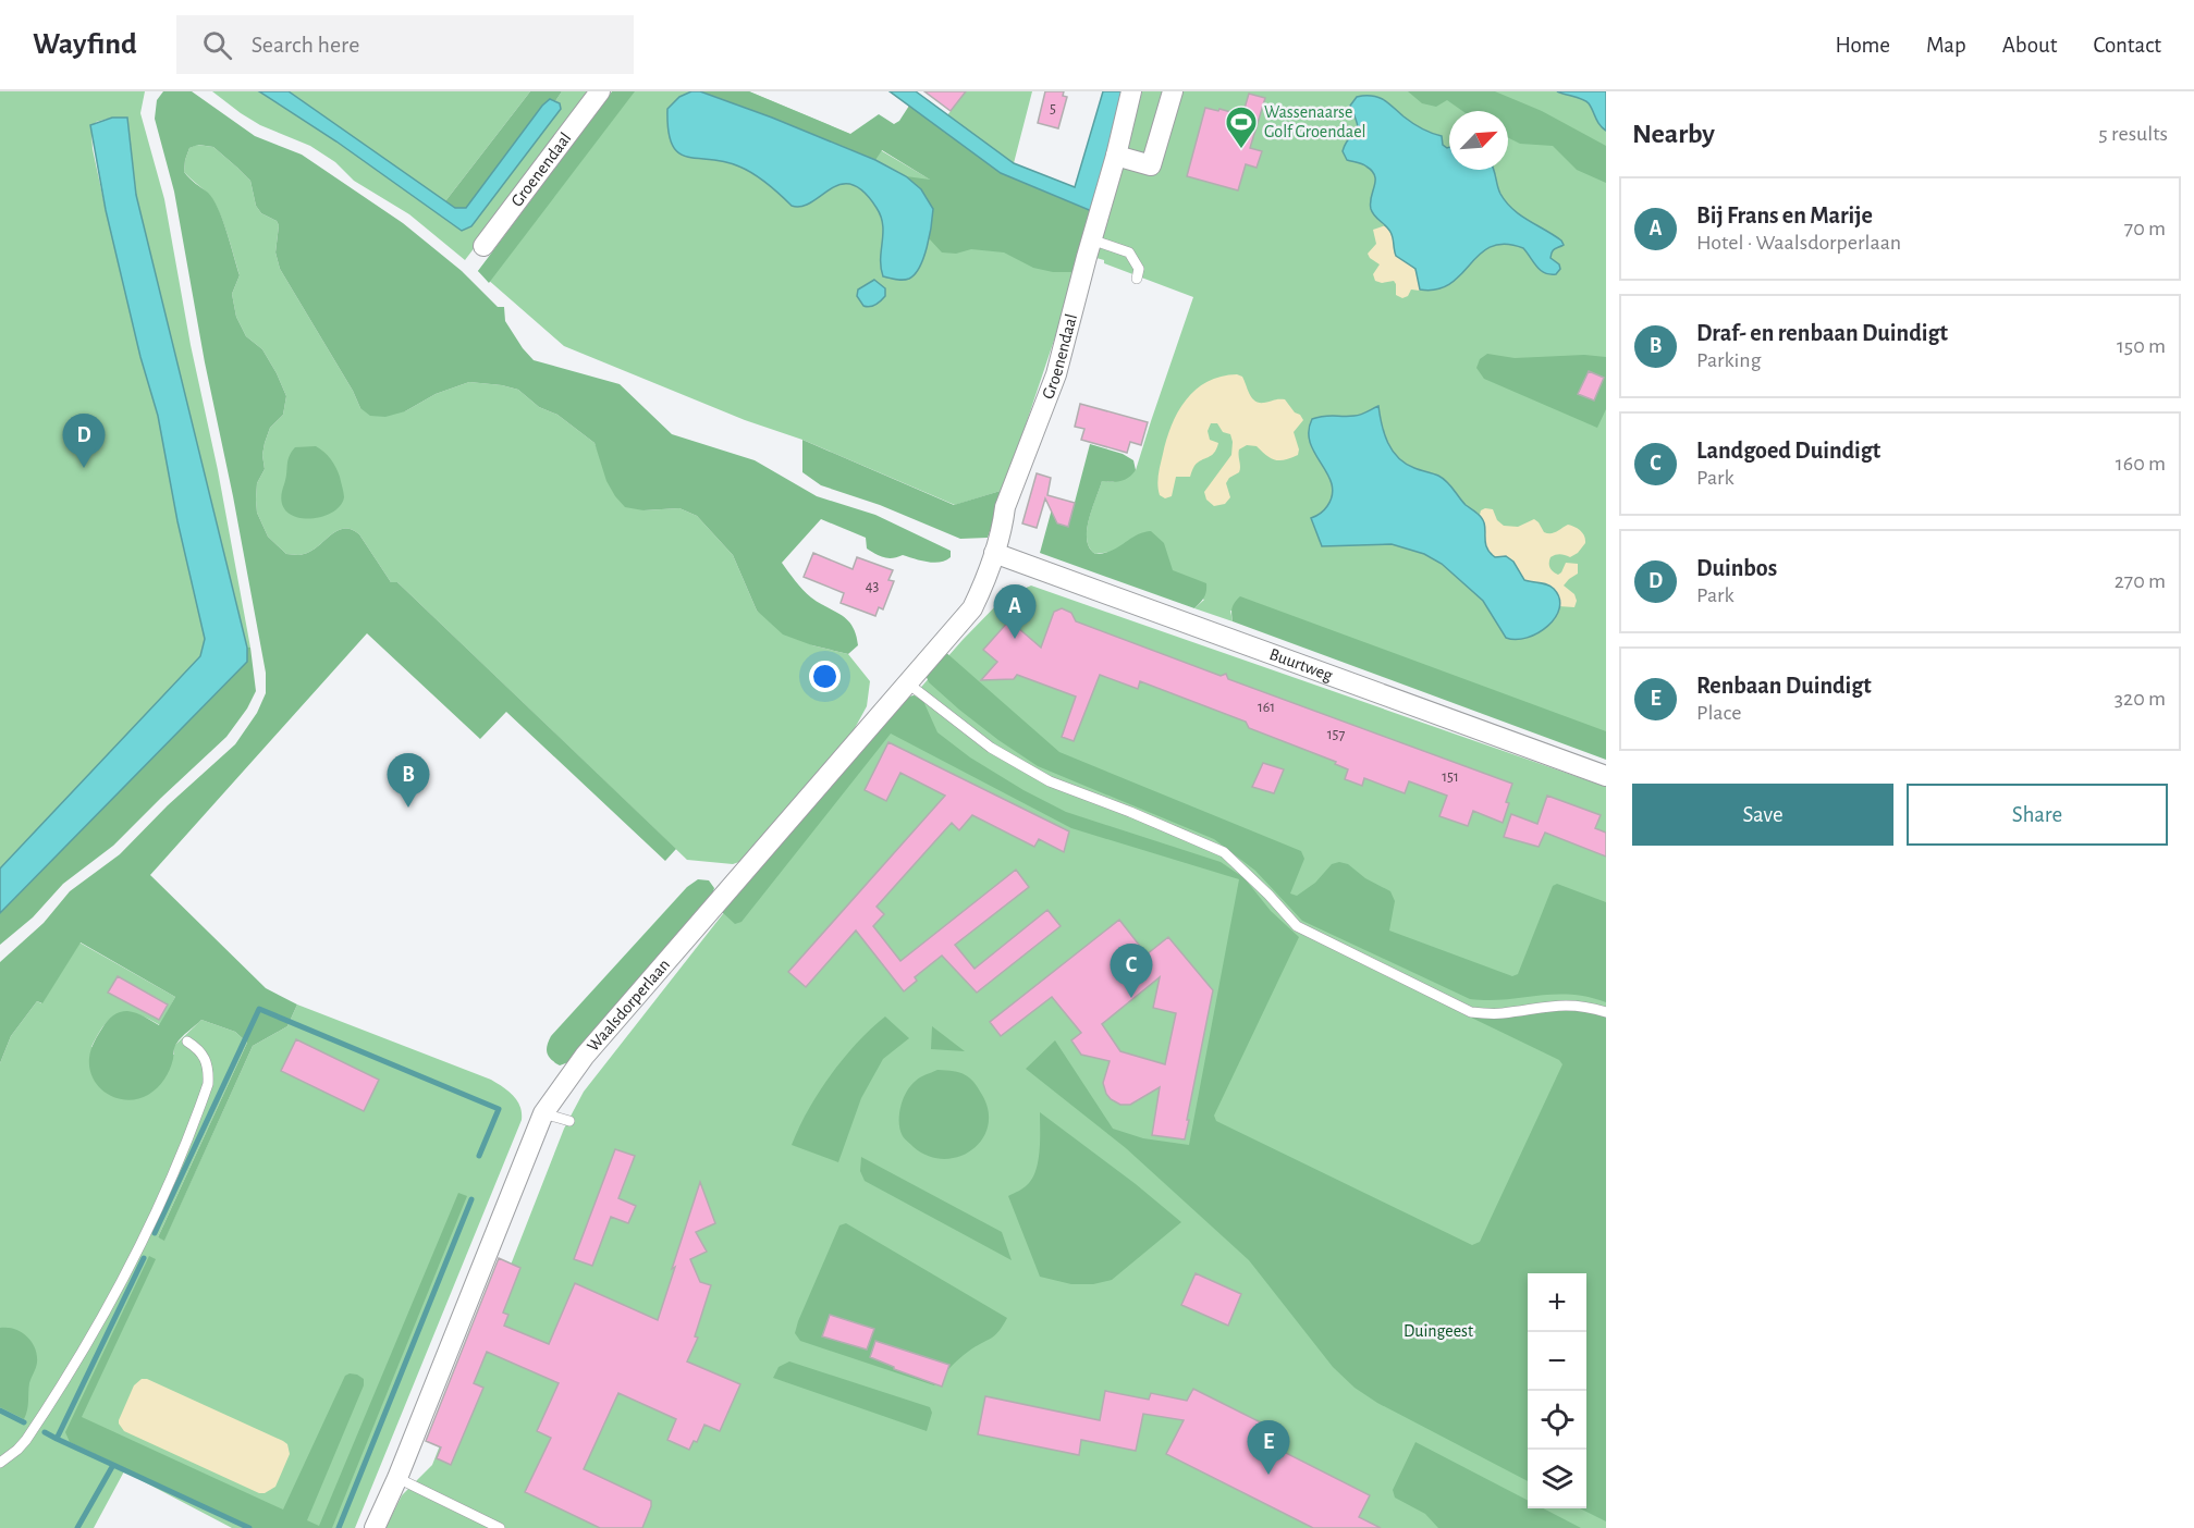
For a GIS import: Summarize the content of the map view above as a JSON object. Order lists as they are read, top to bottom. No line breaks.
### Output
{"streets":{"street":["Groenendaal","Buurtweg","Waalsdorperlaan"]},"crossings":[["Groenendaal","Buurtweg"],["Groenendaal","Waalsdorperlaan"],["Buurtweg","Waalsdorperlaan"]],"parks":["Duingeest"],"places":{"sports":["Wassenaarse Golf Groendael"]},"house_numbers":["5","43","161","157","151"],"north":"top right","page":{"header":"Wayfind","search":"Search here","nav":["Home","Map","About","Contact"],"heading":["Nearby","5 results"],"list":[{"mark":"A","name":"Bij Frans en Marije","note":"Hotel · Waalsdorperlaan","value":"70 m"},{"mark":"B","name":"Draf- en renbaan Duindigt","note":"Parking","value":"150 m"},{"mark":"C","name":"Landgoed Duindigt","note":"Park","value":"160 m"},{"mark":"D","name":"Duinbos","note":"Park","value":"270 m"},{"mark":"E","name":"Renbaan Duindigt","note":"Place","value":"320 m"}],"pins":["D","A","B","C","E"],"buttons":["Save","Share"],"map_buttons":["+","−"]}}
